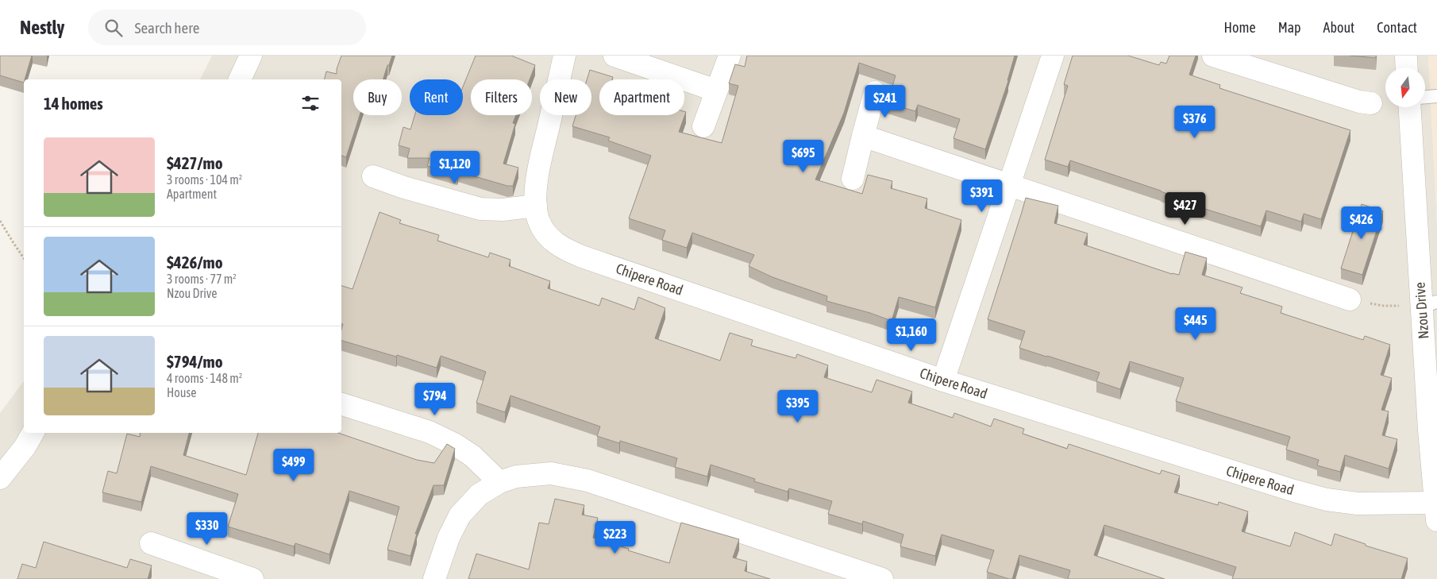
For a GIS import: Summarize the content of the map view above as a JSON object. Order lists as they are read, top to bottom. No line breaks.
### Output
{"streets":{"street":["Chipere Road","Nzou Drive"]},"crossings":[["Chipere Road","Nzou Drive"]],"north":"bottom","page":{"header":"Nestly","search":"Search here","nav":["Home","Map","About","Contact"],"chip":["Buy","Rent","Filters","New","Apartment"],"heading":"14 homes","price":["$241","$376","$695","$1,120","$391","$427","$426","$445","$1,160","$794","$395","$499","$330","$223"],"list":[{"name":"$427/mo","note":"3 rooms · 104 m² · Apartment"},{"name":"$426/mo","note":"3 rooms · 77 m² · Nzou Drive"},{"name":"$794/mo","note":"4 rooms · 148 m² · House"}]}}
